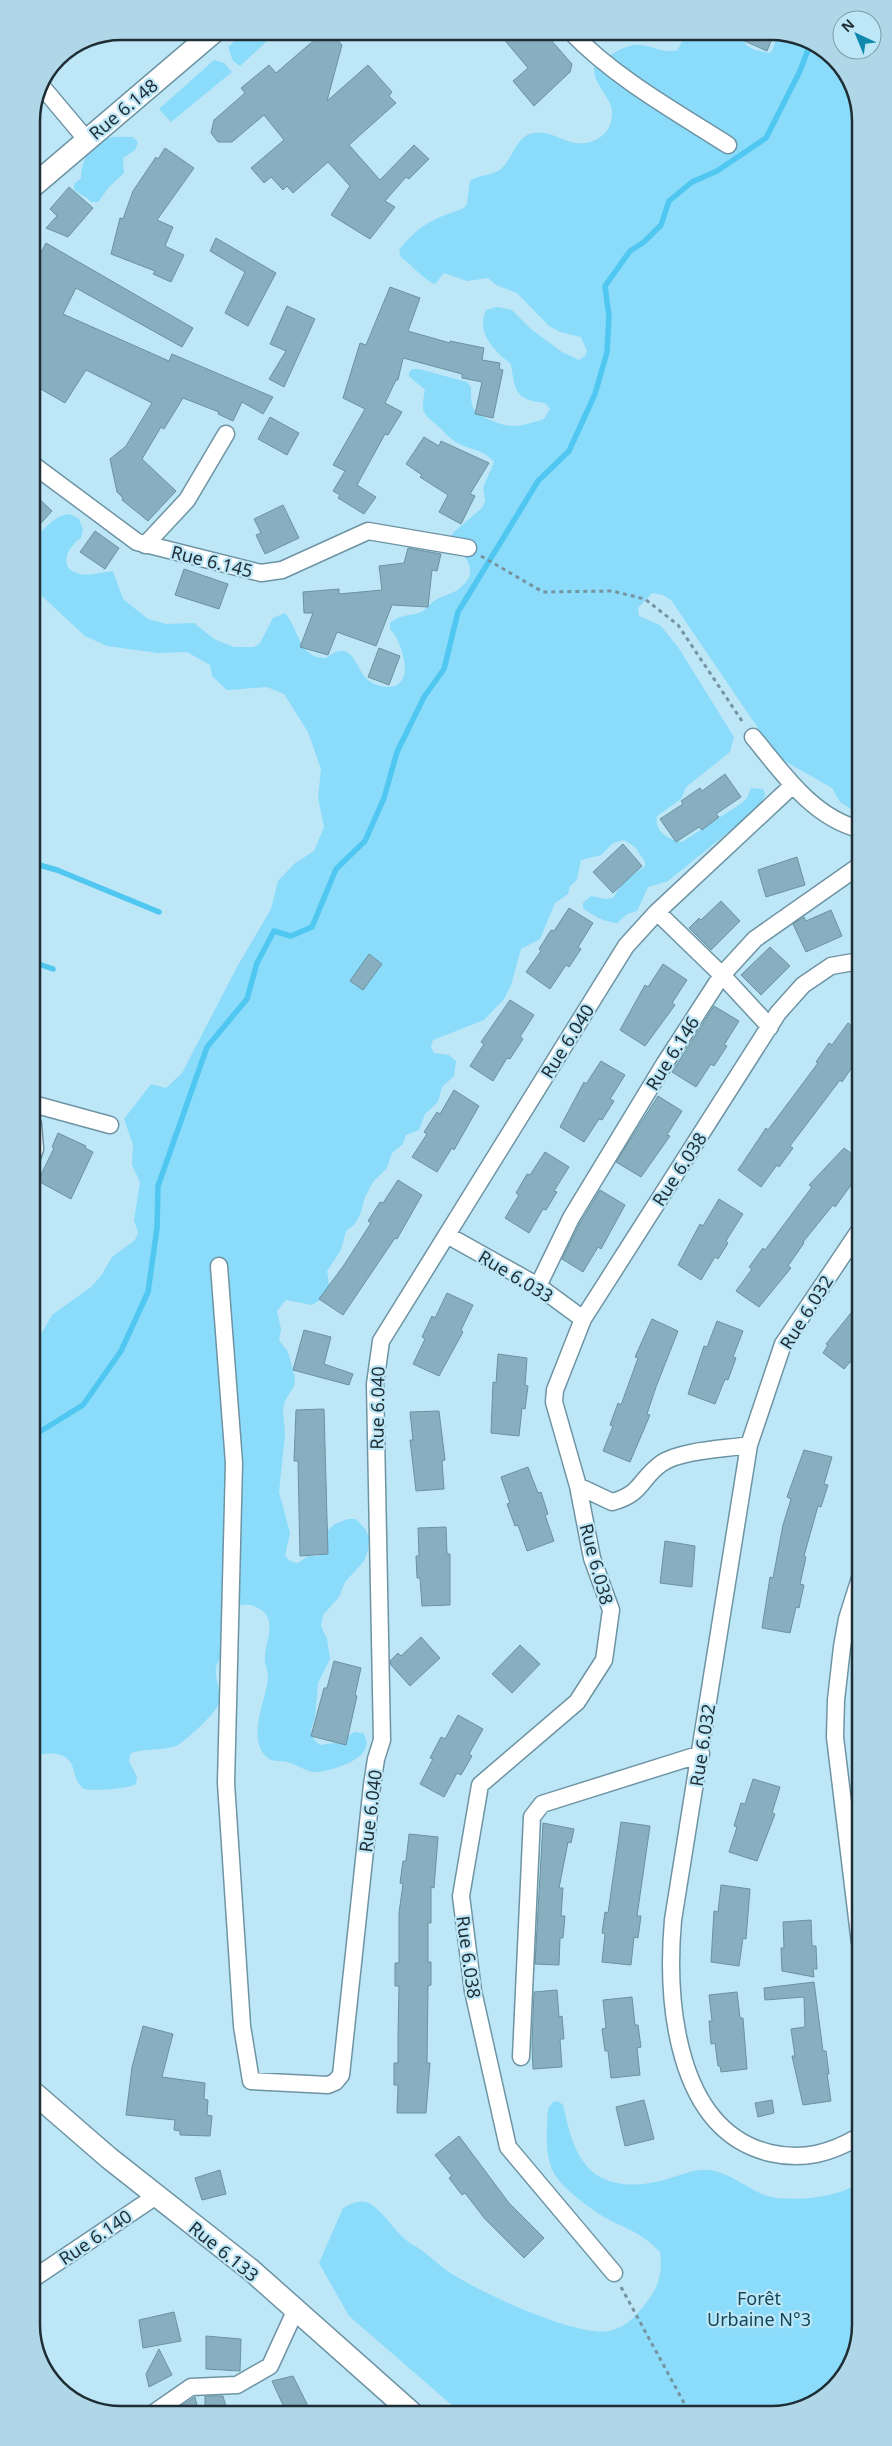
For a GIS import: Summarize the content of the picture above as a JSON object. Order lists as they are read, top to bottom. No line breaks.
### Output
{"streets":{"street":["Rue 6.148","Rue 6.145","Rue 6.040","Rue 6.146","Rue 6.038","Rue 6.033","Rue 6.032","Rue 6.140","Rue 6.133"]},"crossings":[["Rue 6.040","Rue 6.033"],["Rue 6.146","Rue 6.033"],["Rue 6.038","Rue 6.033"],["Rue 6.140","Rue 6.133"]],"parks":["Forêt Urbaine N°3"],"north":"top left"}
